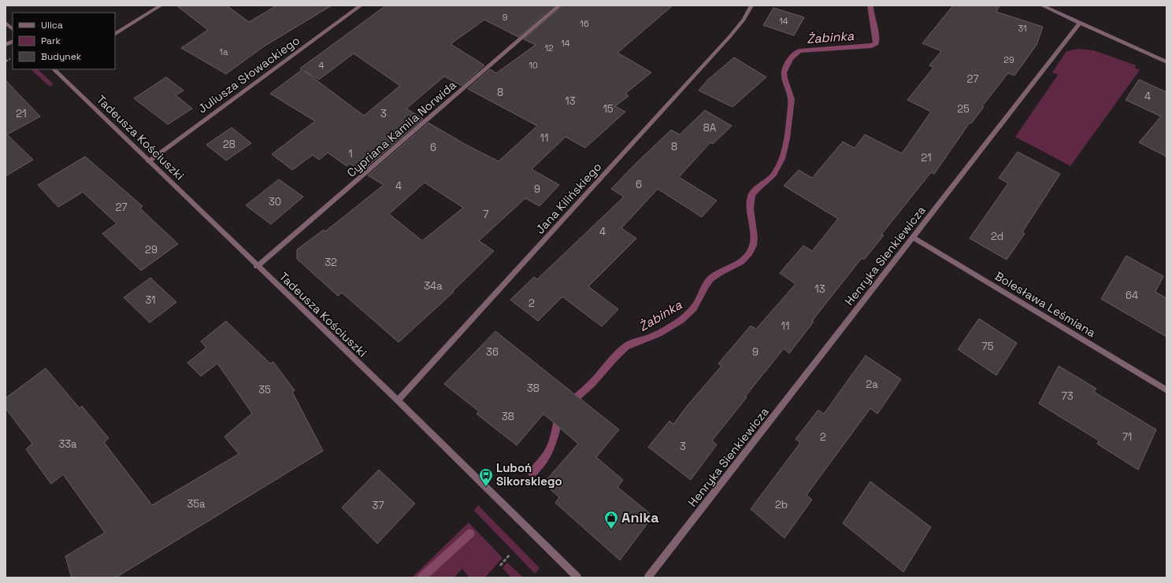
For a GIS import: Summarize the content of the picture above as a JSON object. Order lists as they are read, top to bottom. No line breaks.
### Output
{"streets":{"street":["Juliusza Słowackiego","Cypriana Kamila Norwida","Tadeusza Kościuszki","Jana Kilińskiego","Henryka Sienkiewicza","Bolesława Leśmiana"]},"crossings":[["Juliusza Słowackiego","Tadeusza Kościuszki"],["Cypriana Kamila Norwida","Tadeusza Kościuszki"],["Tadeusza Kościuszki","Jana Kilińskiego"],["Henryka Sienkiewicza","Bolesława Leśmiana"]],"water":["Żabinka"],"places":{"bus stop":["Luboń Sikorskiego"],"shop":["Anika"]},"house_numbers":["9","14","16","31","14","12","1a","29","4","10","27","8","4","13","15","25","21","3","8A","11","28","8","6","1","21","6","4","9","30","27","7","4","2d","29","32","34a","13","64","31","2","11","75","36","9","2a","38","35","73","38","2","71","33a","3","35a","2b","37"],"legend":["Ulica","Park","Budynek"]}
